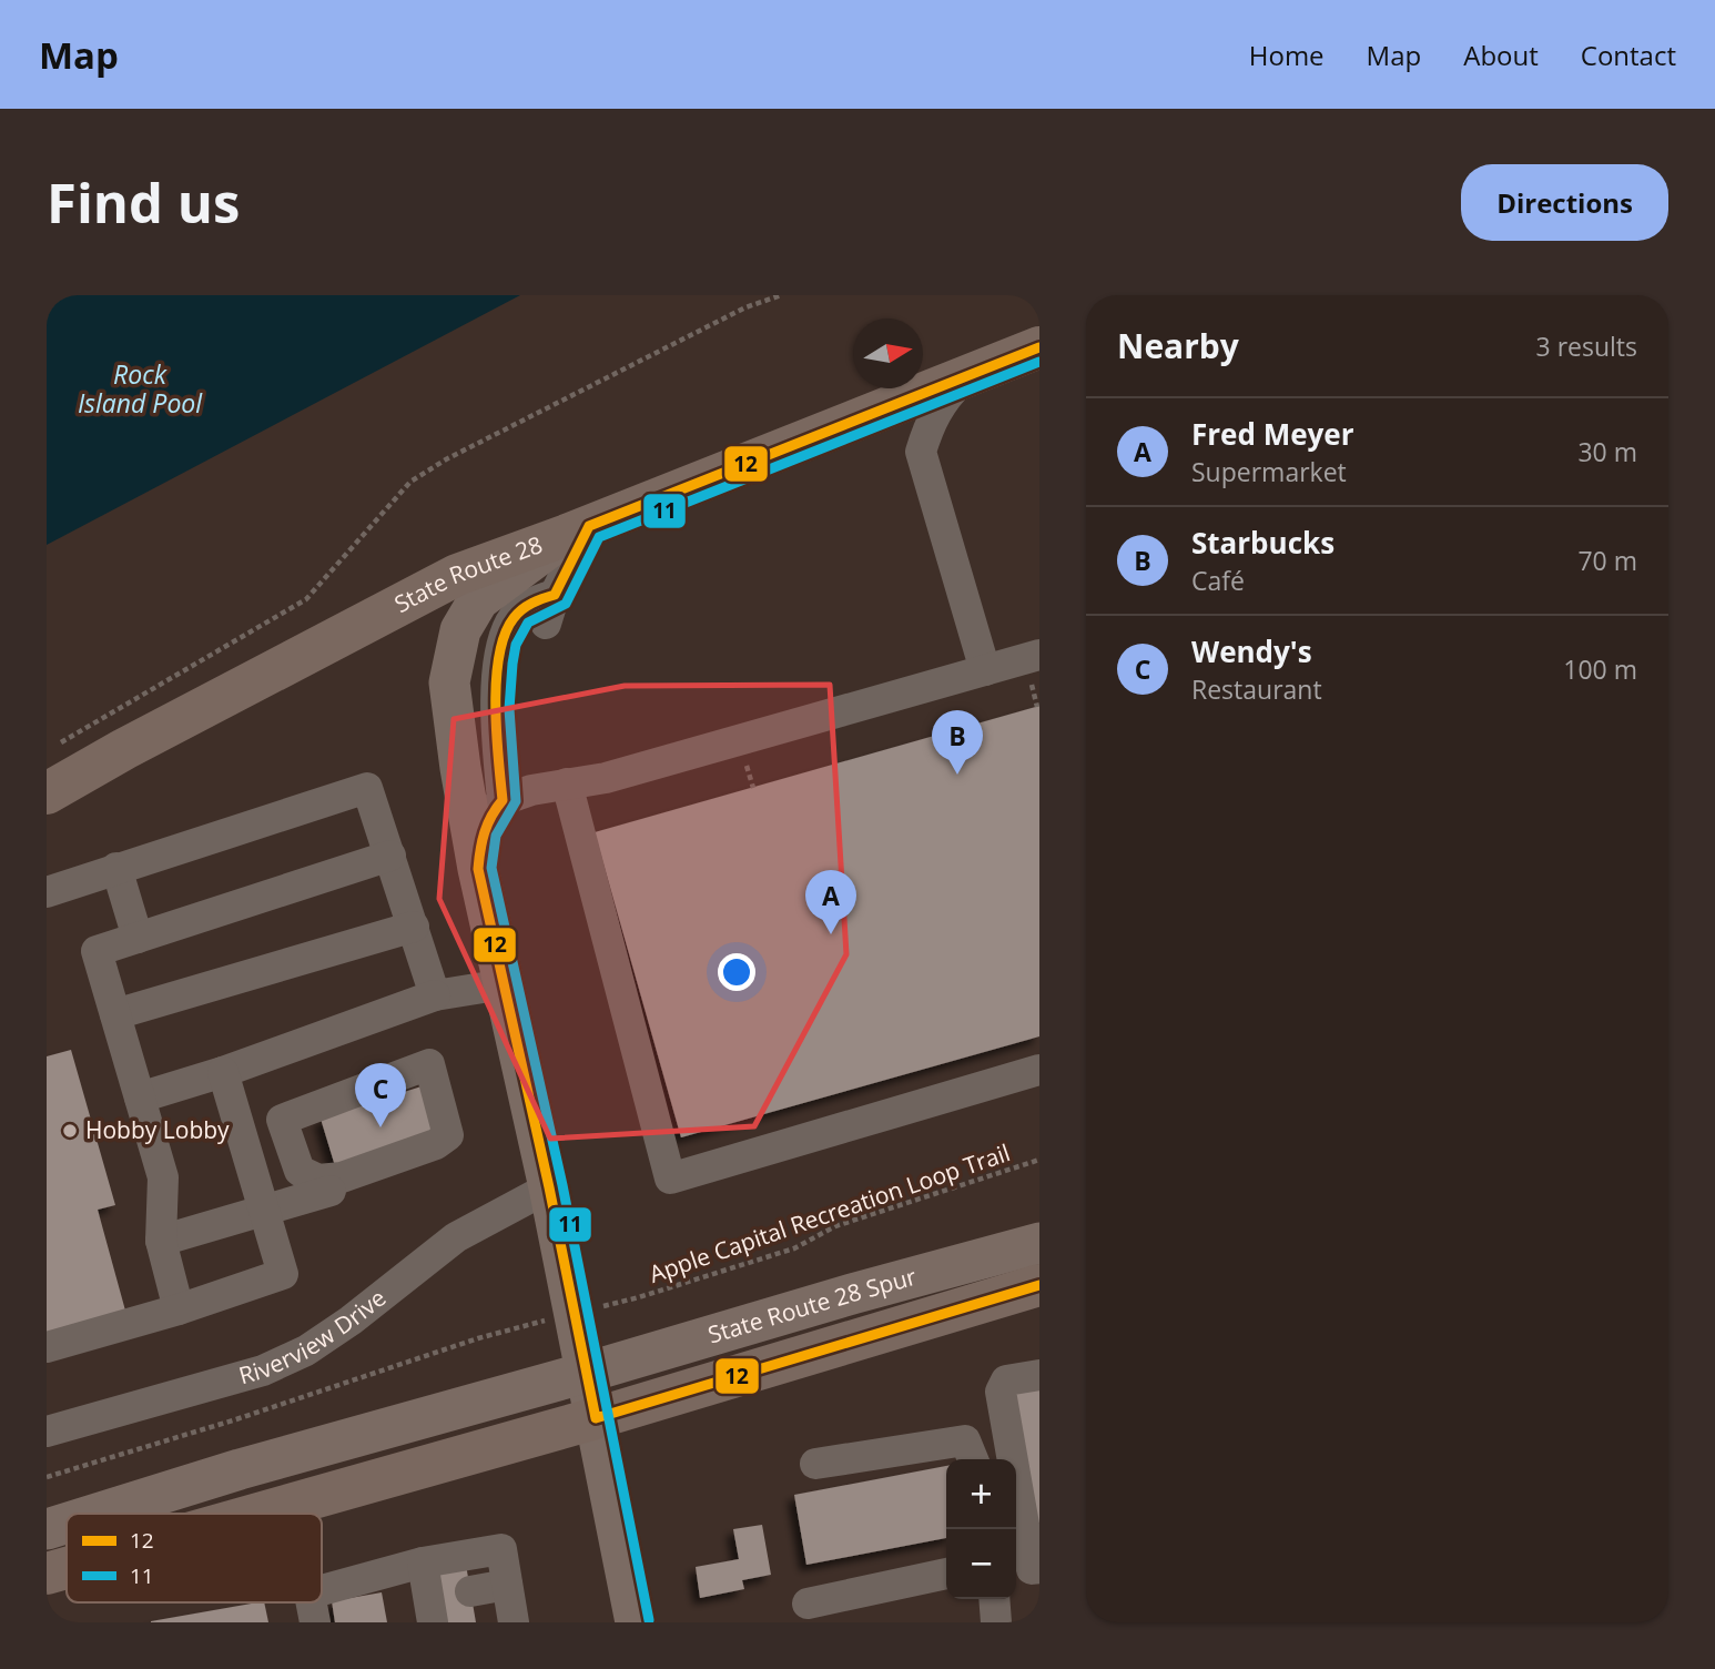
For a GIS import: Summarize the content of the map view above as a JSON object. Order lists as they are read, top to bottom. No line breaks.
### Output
{"streets":{"highway":["State Route 28"],"main road":["State Route 28 Spur"],"street":["Riverview Drive"],"path":["Apple Capital Recreation Loop Trail"]},"water":["Rock Island Pool"],"places":["Hobby Lobby"],"lines":["transit line 12","transit line 11"],"legend":["12","11"],"north":"right","page":{"header":"Map","nav":["Home","Map","About","Contact"],"buttons":"Directions","title":"Find us","heading":["Nearby","3 results"],"list":[{"mark":"A","name":"Fred Meyer","note":"Supermarket","value":"30 m"},{"mark":"B","name":"Starbucks","note":"Café","value":"70 m"},{"mark":"C","name":"Wendy's","note":"Restaurant","value":"100 m"}],"pins":["B","A","C"],"map_buttons":["+","−"]}}
